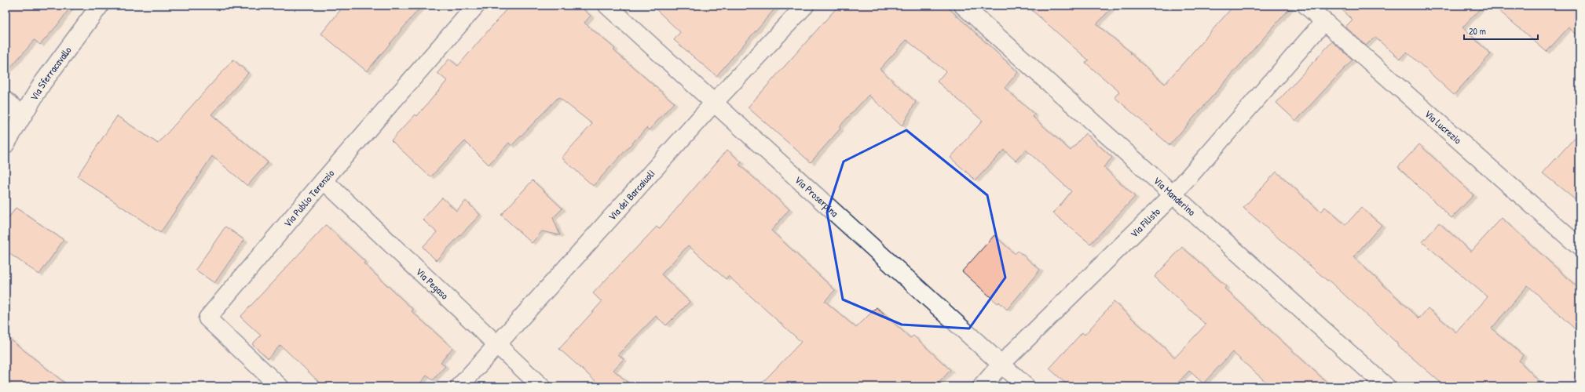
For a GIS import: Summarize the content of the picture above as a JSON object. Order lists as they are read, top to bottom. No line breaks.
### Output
{"streets":{"street":["Via Sferracavallo","Via Lucrezio","Via dei Barcaiuoli","Via Proserpina","Via Manderino","Via Publio Terenzio","Via Filisto","Via Pegaso"]},"crossings":[["Via Lucrezio","Via Filisto"],["Via dei Barcaiuoli","Via Proserpina"],["Via dei Barcaiuoli","Via Pegaso"],["Via Proserpina","Via Filisto"],["Via Manderino","Via Filisto"],["Via Publio Terenzio","Via Pegaso"]],"scale_bar":"20 m"}
